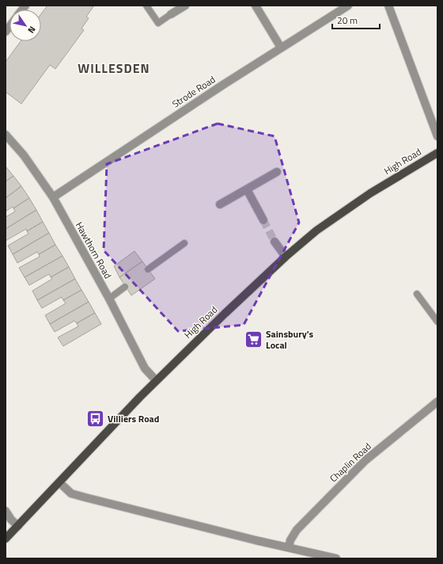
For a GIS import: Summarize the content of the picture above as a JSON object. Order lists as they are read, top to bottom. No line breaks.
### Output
{"streets":{"main road":["High Road"],"street":["Strode Road","Hawthorn Road","Chaplin Road"]},"crossings":[["Strode Road","Hawthorn Road"],["High Road","Hawthorn Road"]],"districts":["WILLESDEN"],"places":{"supermarket":["Sainsbury's Local"],"bus stop":["Villiers Road"]},"scale_bar":"20 m","north":"bottom right"}
